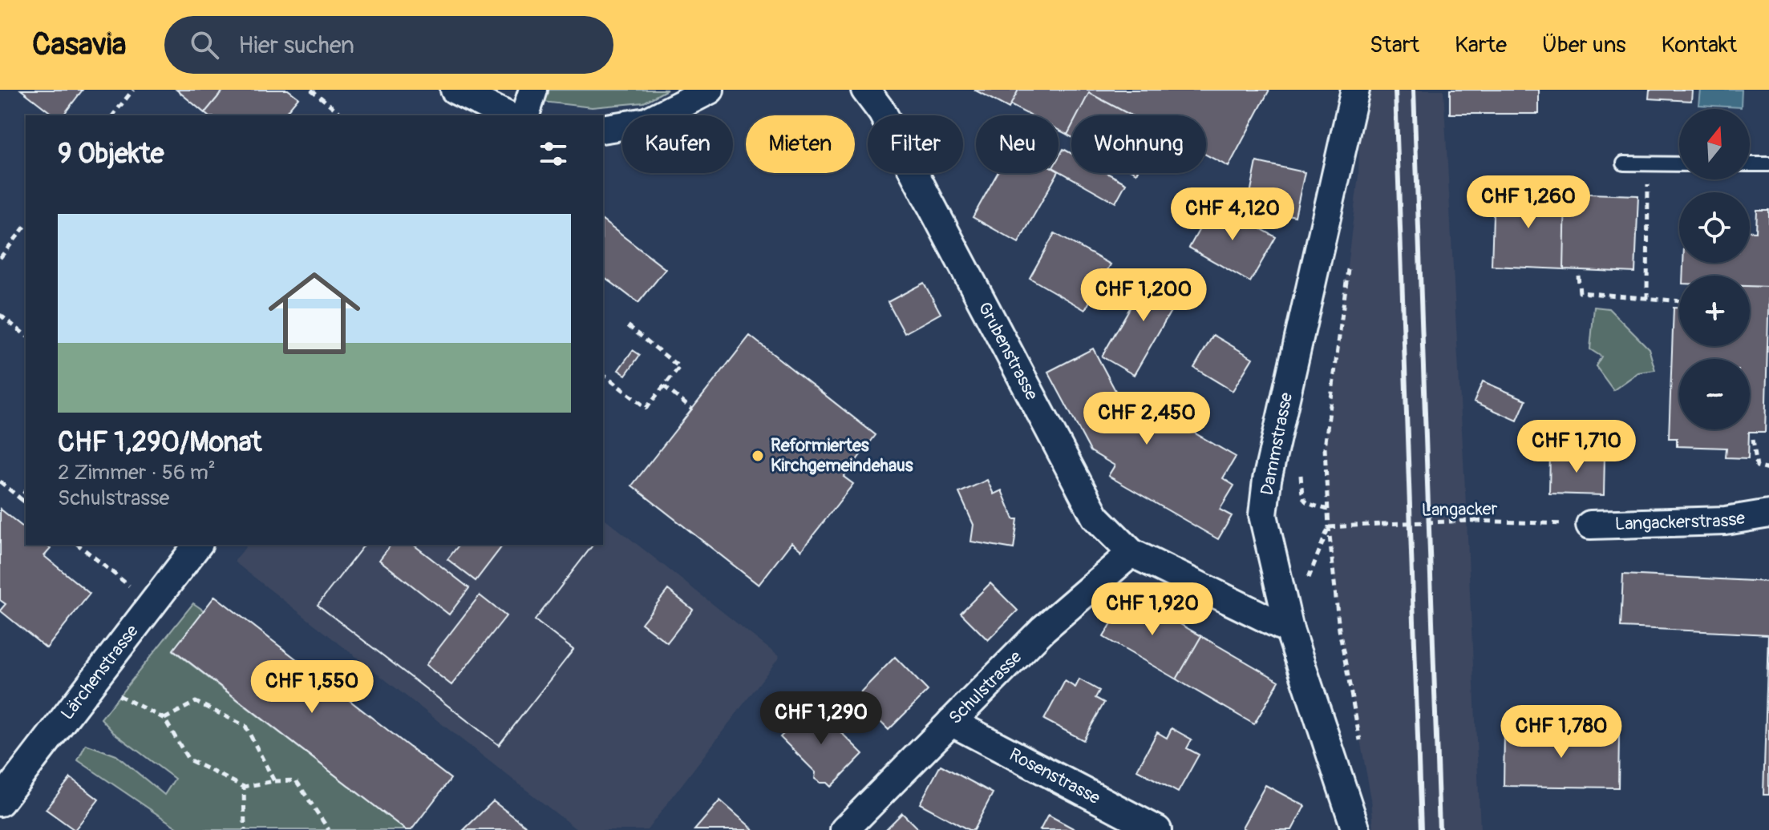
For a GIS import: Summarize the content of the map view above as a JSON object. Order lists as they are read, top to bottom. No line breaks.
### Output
{"streets":{"street":["Grubenstrasse","Dammstrasse","Langackerstrasse","Lärchenstrasse","Schulstrasse","Rosenstrasse"],"path":["Langacker"]},"crossings":[["Grubenstrasse","Dammstrasse"],["Grubenstrasse","Schulstrasse"],["Langacker","Langackerstrasse"],["Schulstrasse","Rosenstrasse"]],"places":["Reformiertes Kirchgemeindehaus"],"north":"top","page":{"header":"Casavia","search":"Hier suchen","nav":["Start","Karte","Über uns","Kontakt"],"map_buttons":["+","−"],"chip":["Kaufen","Mieten","Filter","Neu","Wohnung"],"heading":"9 Objekte","price":["CHF 1,260","CHF 4,120","CHF 1,200","CHF 2,450","CHF 1,710","CHF 1,920","CHF 1,550","CHF 1,290","CHF 1,780"],"list":[{"name":"CHF 1,290/Monat","note":"2 Zimmer · 56 m² · Schulstrasse"}]}}
